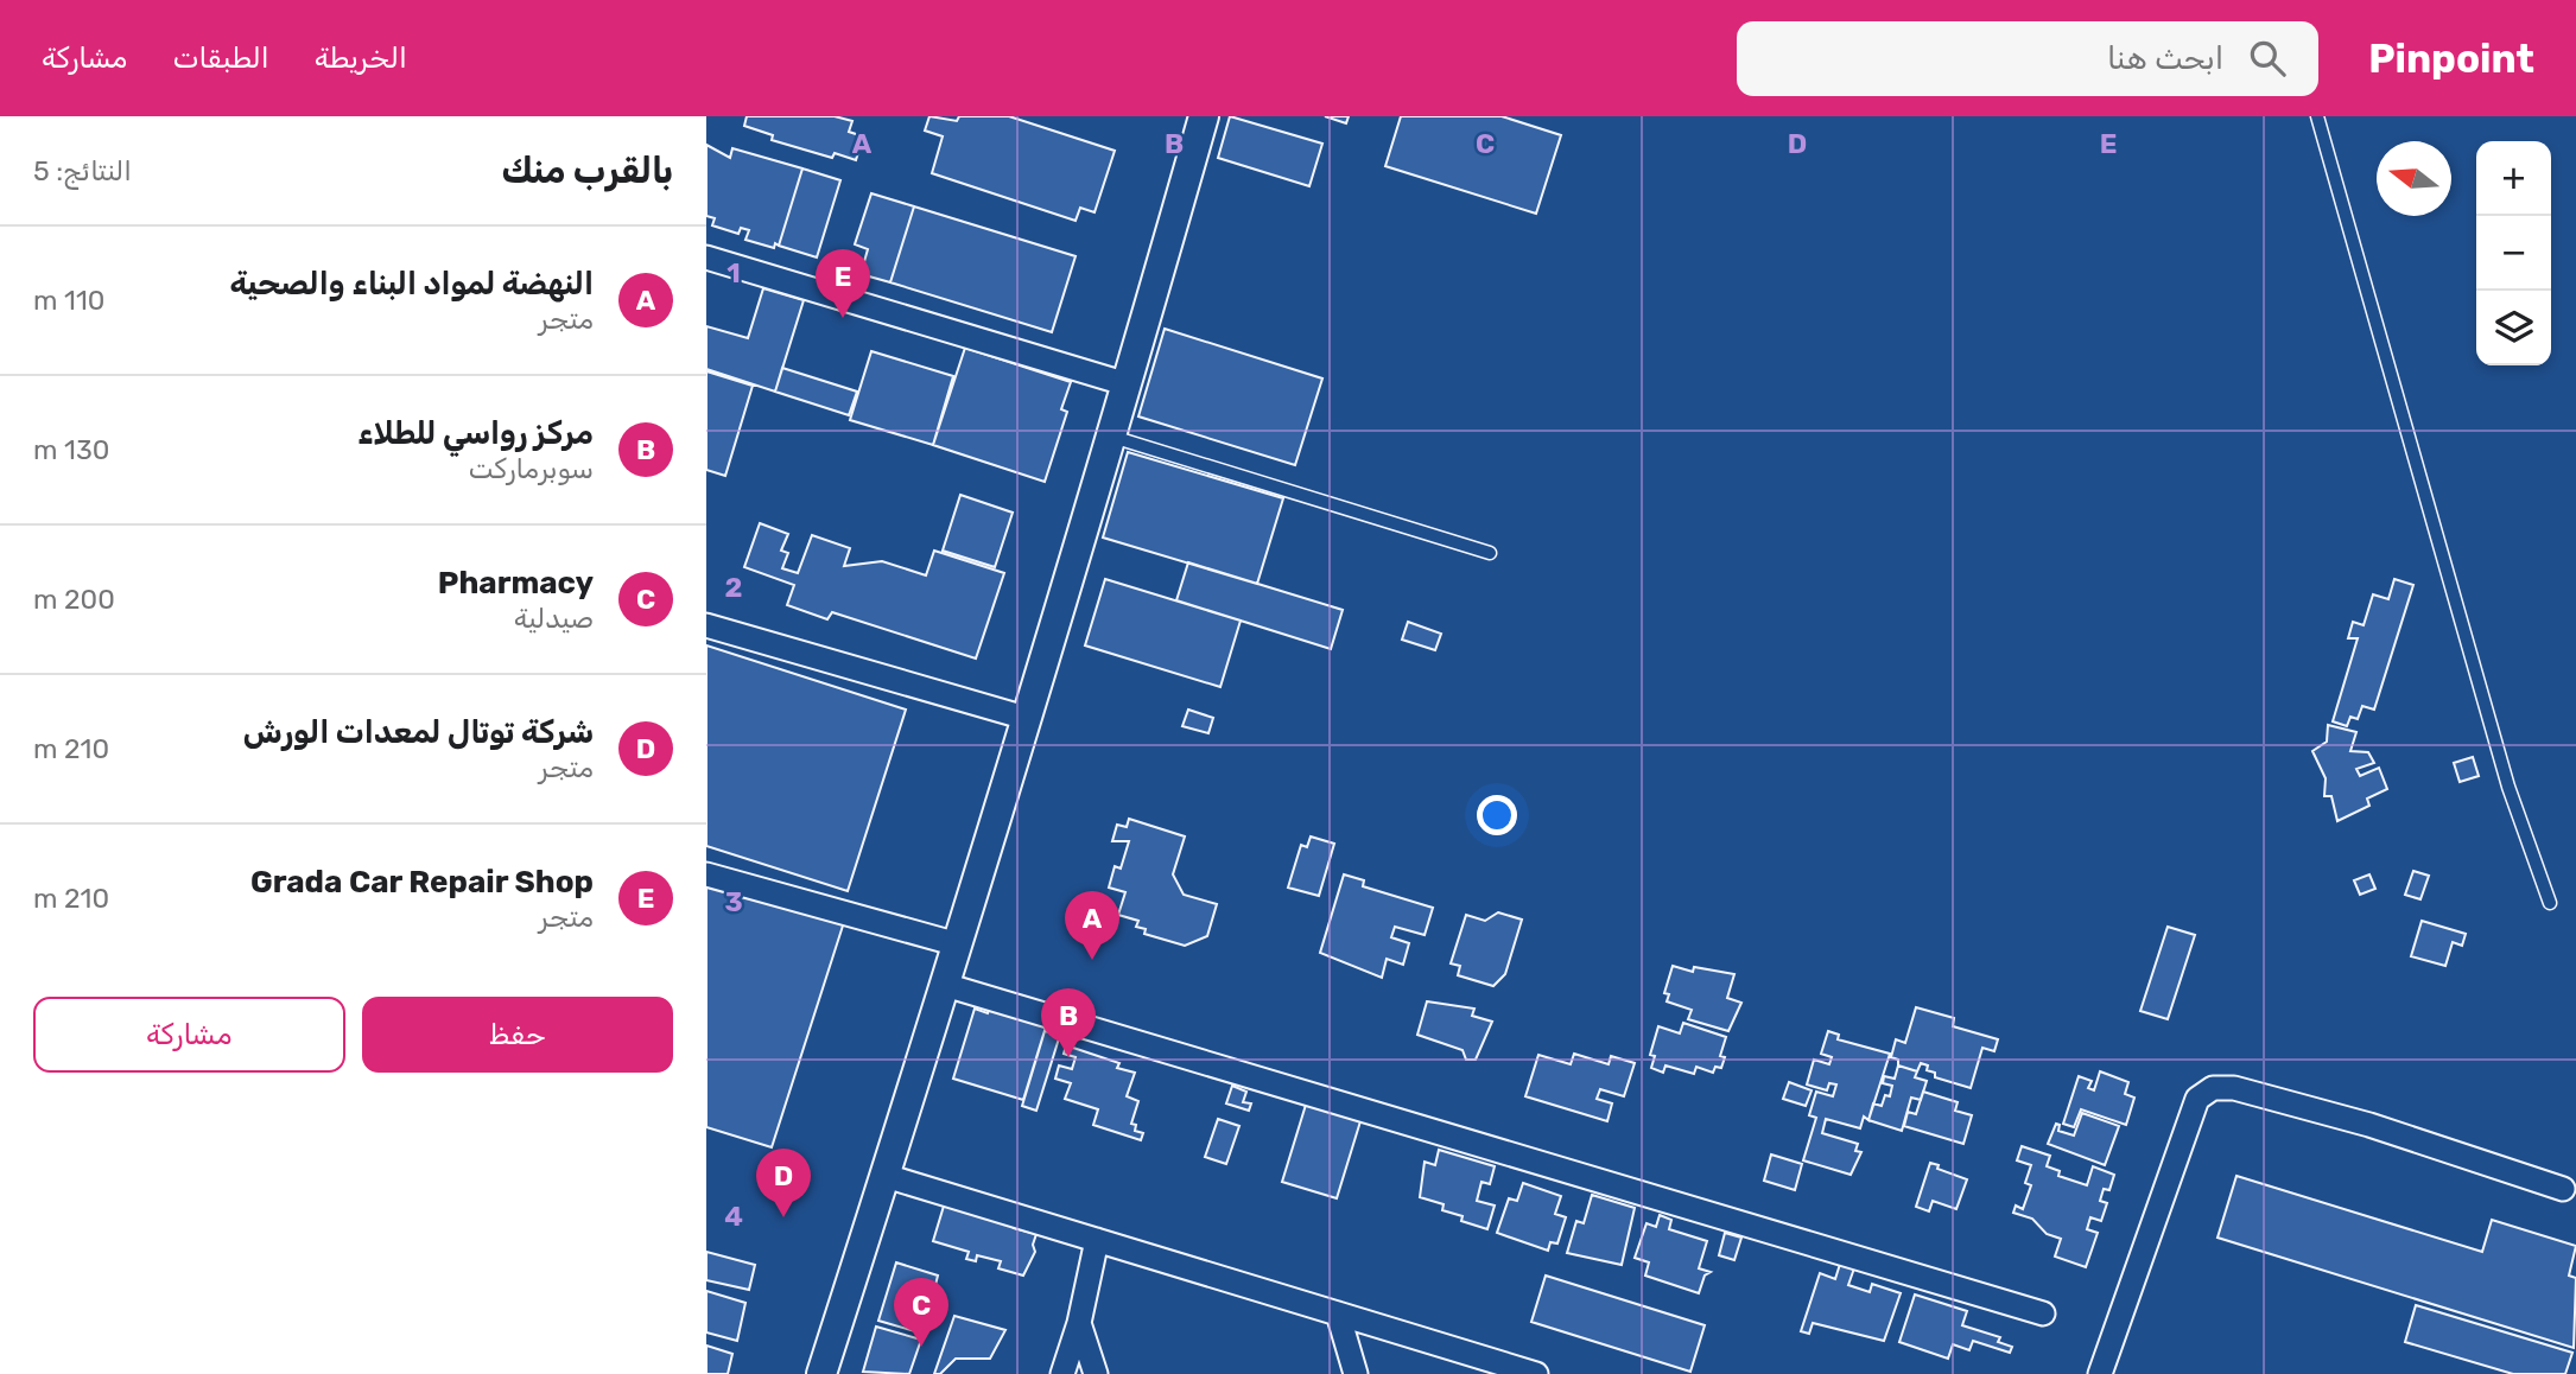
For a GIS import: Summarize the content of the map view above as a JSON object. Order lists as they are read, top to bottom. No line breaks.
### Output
{"north":"left","page":{"header":"Pinpoint","search":"ابحث هنا","nav":["الخريطة","الطبقات","مشاركة"],"heading":["بالقرب منك","النتائج: 5"],"map_buttons":["+","−"],"list":[{"mark":"A","name":"النهضة لمواد البناء والصحية","note":"متجر","value":"110 m"},{"mark":"B","name":"مركز رواسي للطلاء","note":"سوبرماركت","value":"130 m"},{"mark":"C","name":"Pharmacy","note":"صيدلية","value":"200 m"},{"mark":"D","name":"شركة توتال لمعدات الورش","note":"متجر","value":"210 m"},{"mark":"E","name":"Grada Car Repair Shop","note":"متجر","value":"210 m"}],"pins":["E","A","B","D","C"],"buttons":["حفظ","مشاركة"]},"grid":{"columns":["A","B","C","D","E"],"rows":["1","2","3","4"]}}
